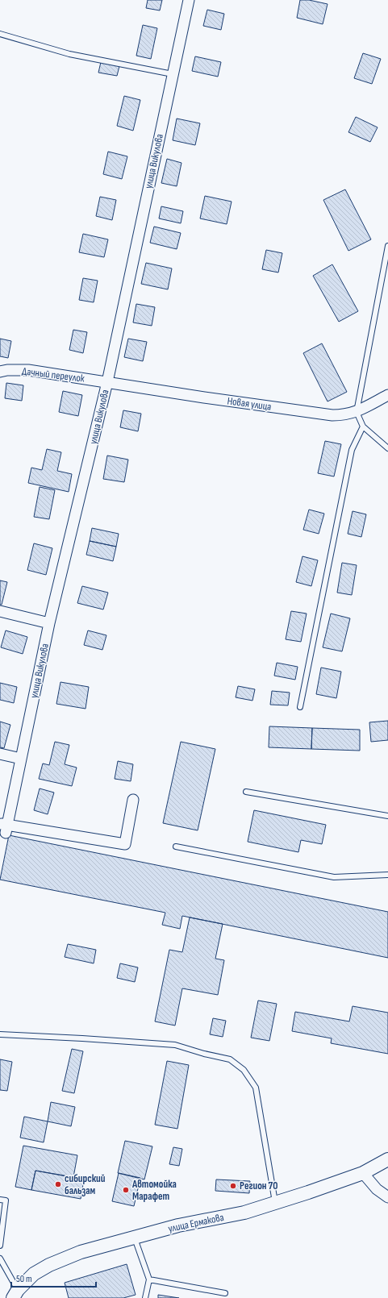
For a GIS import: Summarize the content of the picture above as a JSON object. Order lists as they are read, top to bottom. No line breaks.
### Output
{"streets":{"street":["улица Викулова","Дачный переулок","Новая улица","улица Ермакова"]},"crossings":[["улица Викулова","Дачный переулок"],["улица Викулова","Новая улица"],["Дачный переулок","Новая улица"]],"places":["сибирский бальзам","Регион 70","Автомойка Марафет"],"scale_bar":"50 m"}
